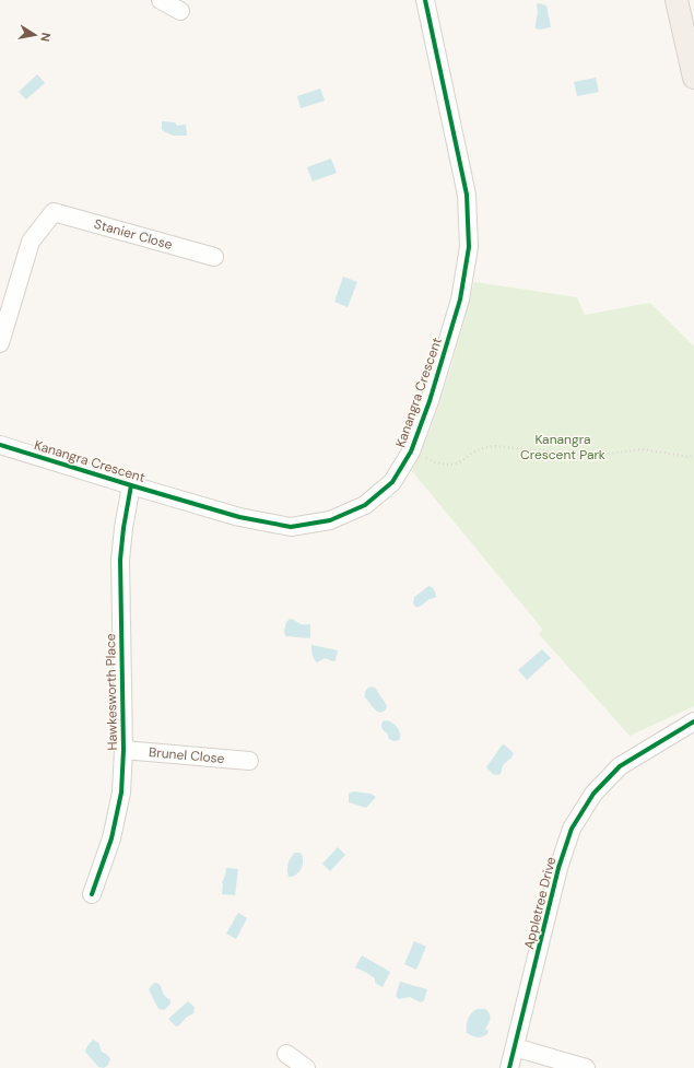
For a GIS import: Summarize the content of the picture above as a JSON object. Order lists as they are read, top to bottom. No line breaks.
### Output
{"streets":{"street":["Stanier Close","Kanangra Crescent","Hawkesworth Place","Brunel Close","Appletree Drive"]},"crossings":[["Kanangra Crescent","Hawkesworth Place"],["Hawkesworth Place","Brunel Close"]],"parks":["Kanangra Crescent Park"],"north":"right"}
